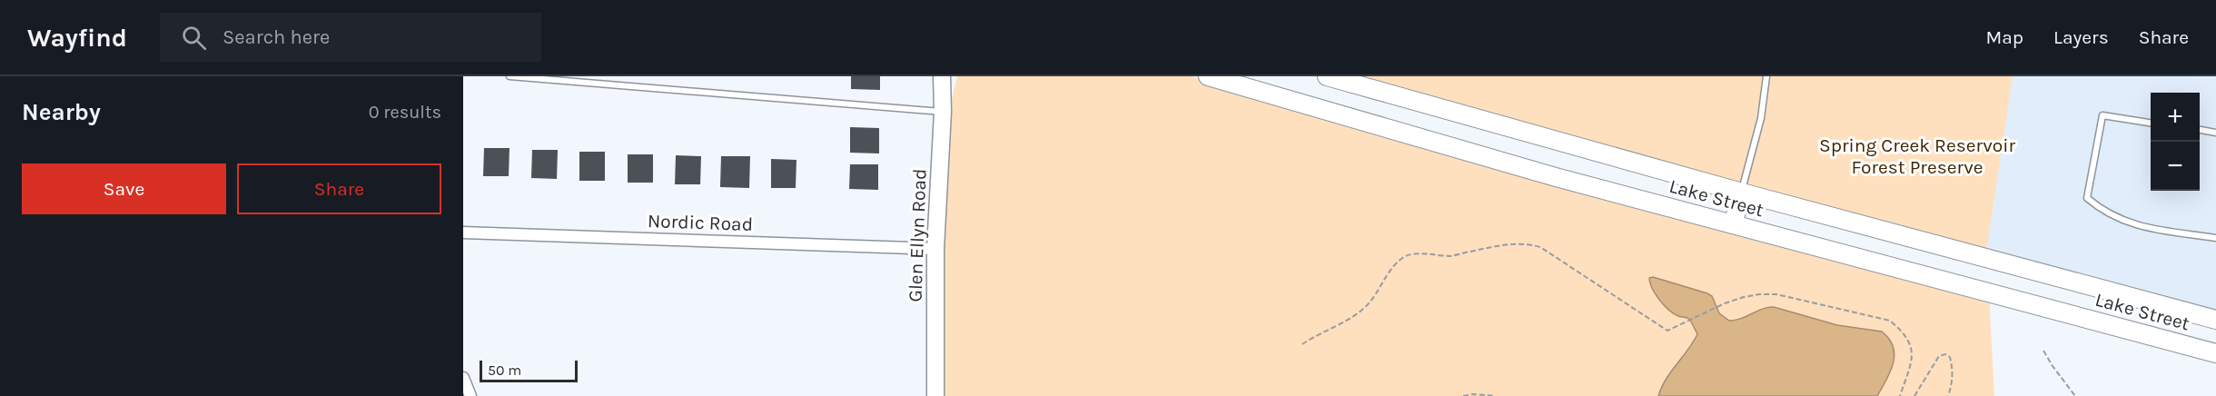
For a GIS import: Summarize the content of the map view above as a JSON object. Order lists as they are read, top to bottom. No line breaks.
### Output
{"streets":{"main road":["Lake Street"],"street":["Nordic Road","Glen Ellyn Road"]},"crossings":[["Nordic Road","Glen Ellyn Road"]],"parks":["Spring Creek Reservoir Forest Preserve"],"scale_bar":"50 m","page":{"header":"Wayfind","search":"Search here","nav":["Map","Layers","Share"],"heading":["Nearby","0 results"],"map_buttons":["+","−"],"buttons":["Save","Share"],"scale":"50 m"}}
